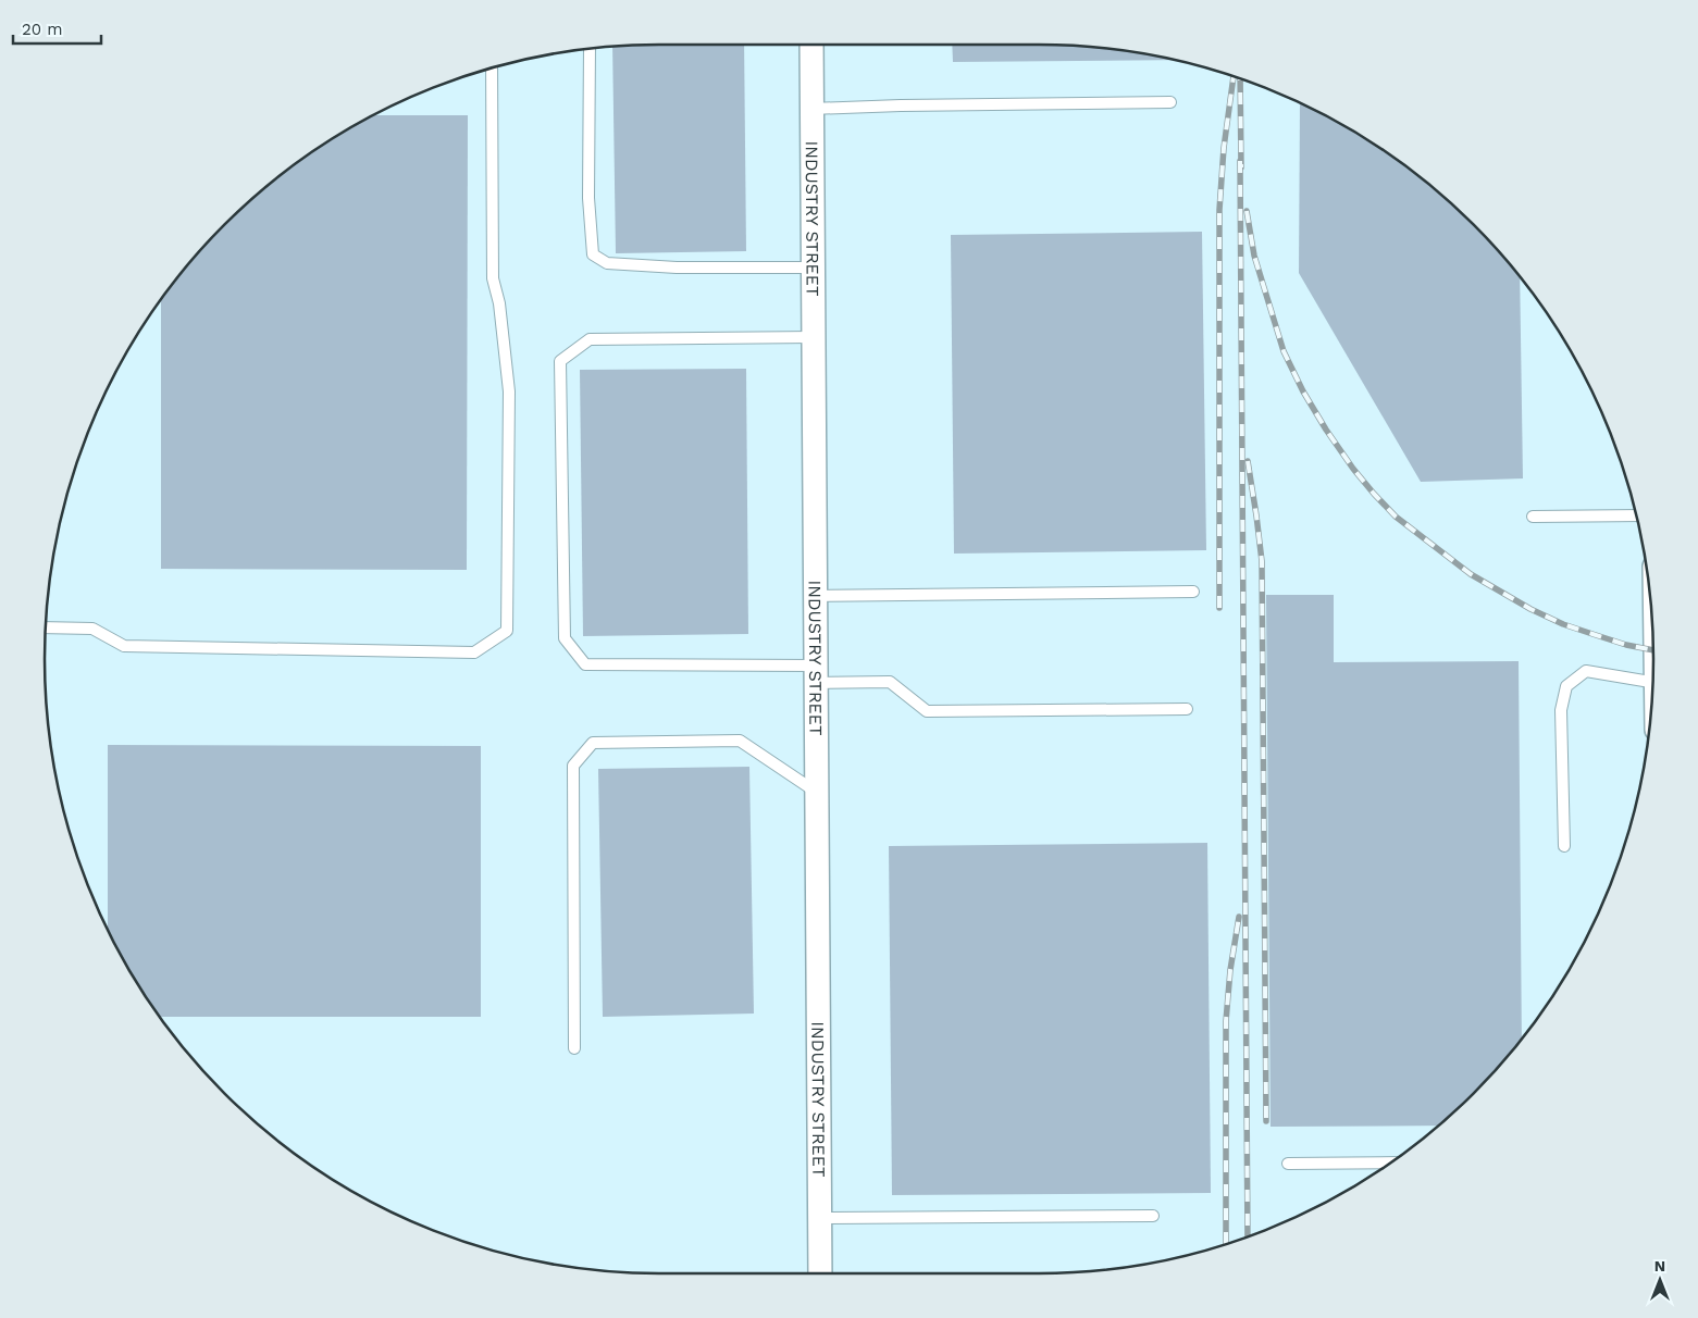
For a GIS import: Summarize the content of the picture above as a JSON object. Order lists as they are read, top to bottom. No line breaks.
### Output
{"streets":{"street":["INDUSTRY STREET"]},"scale_bar":"20 m","north":"top"}
